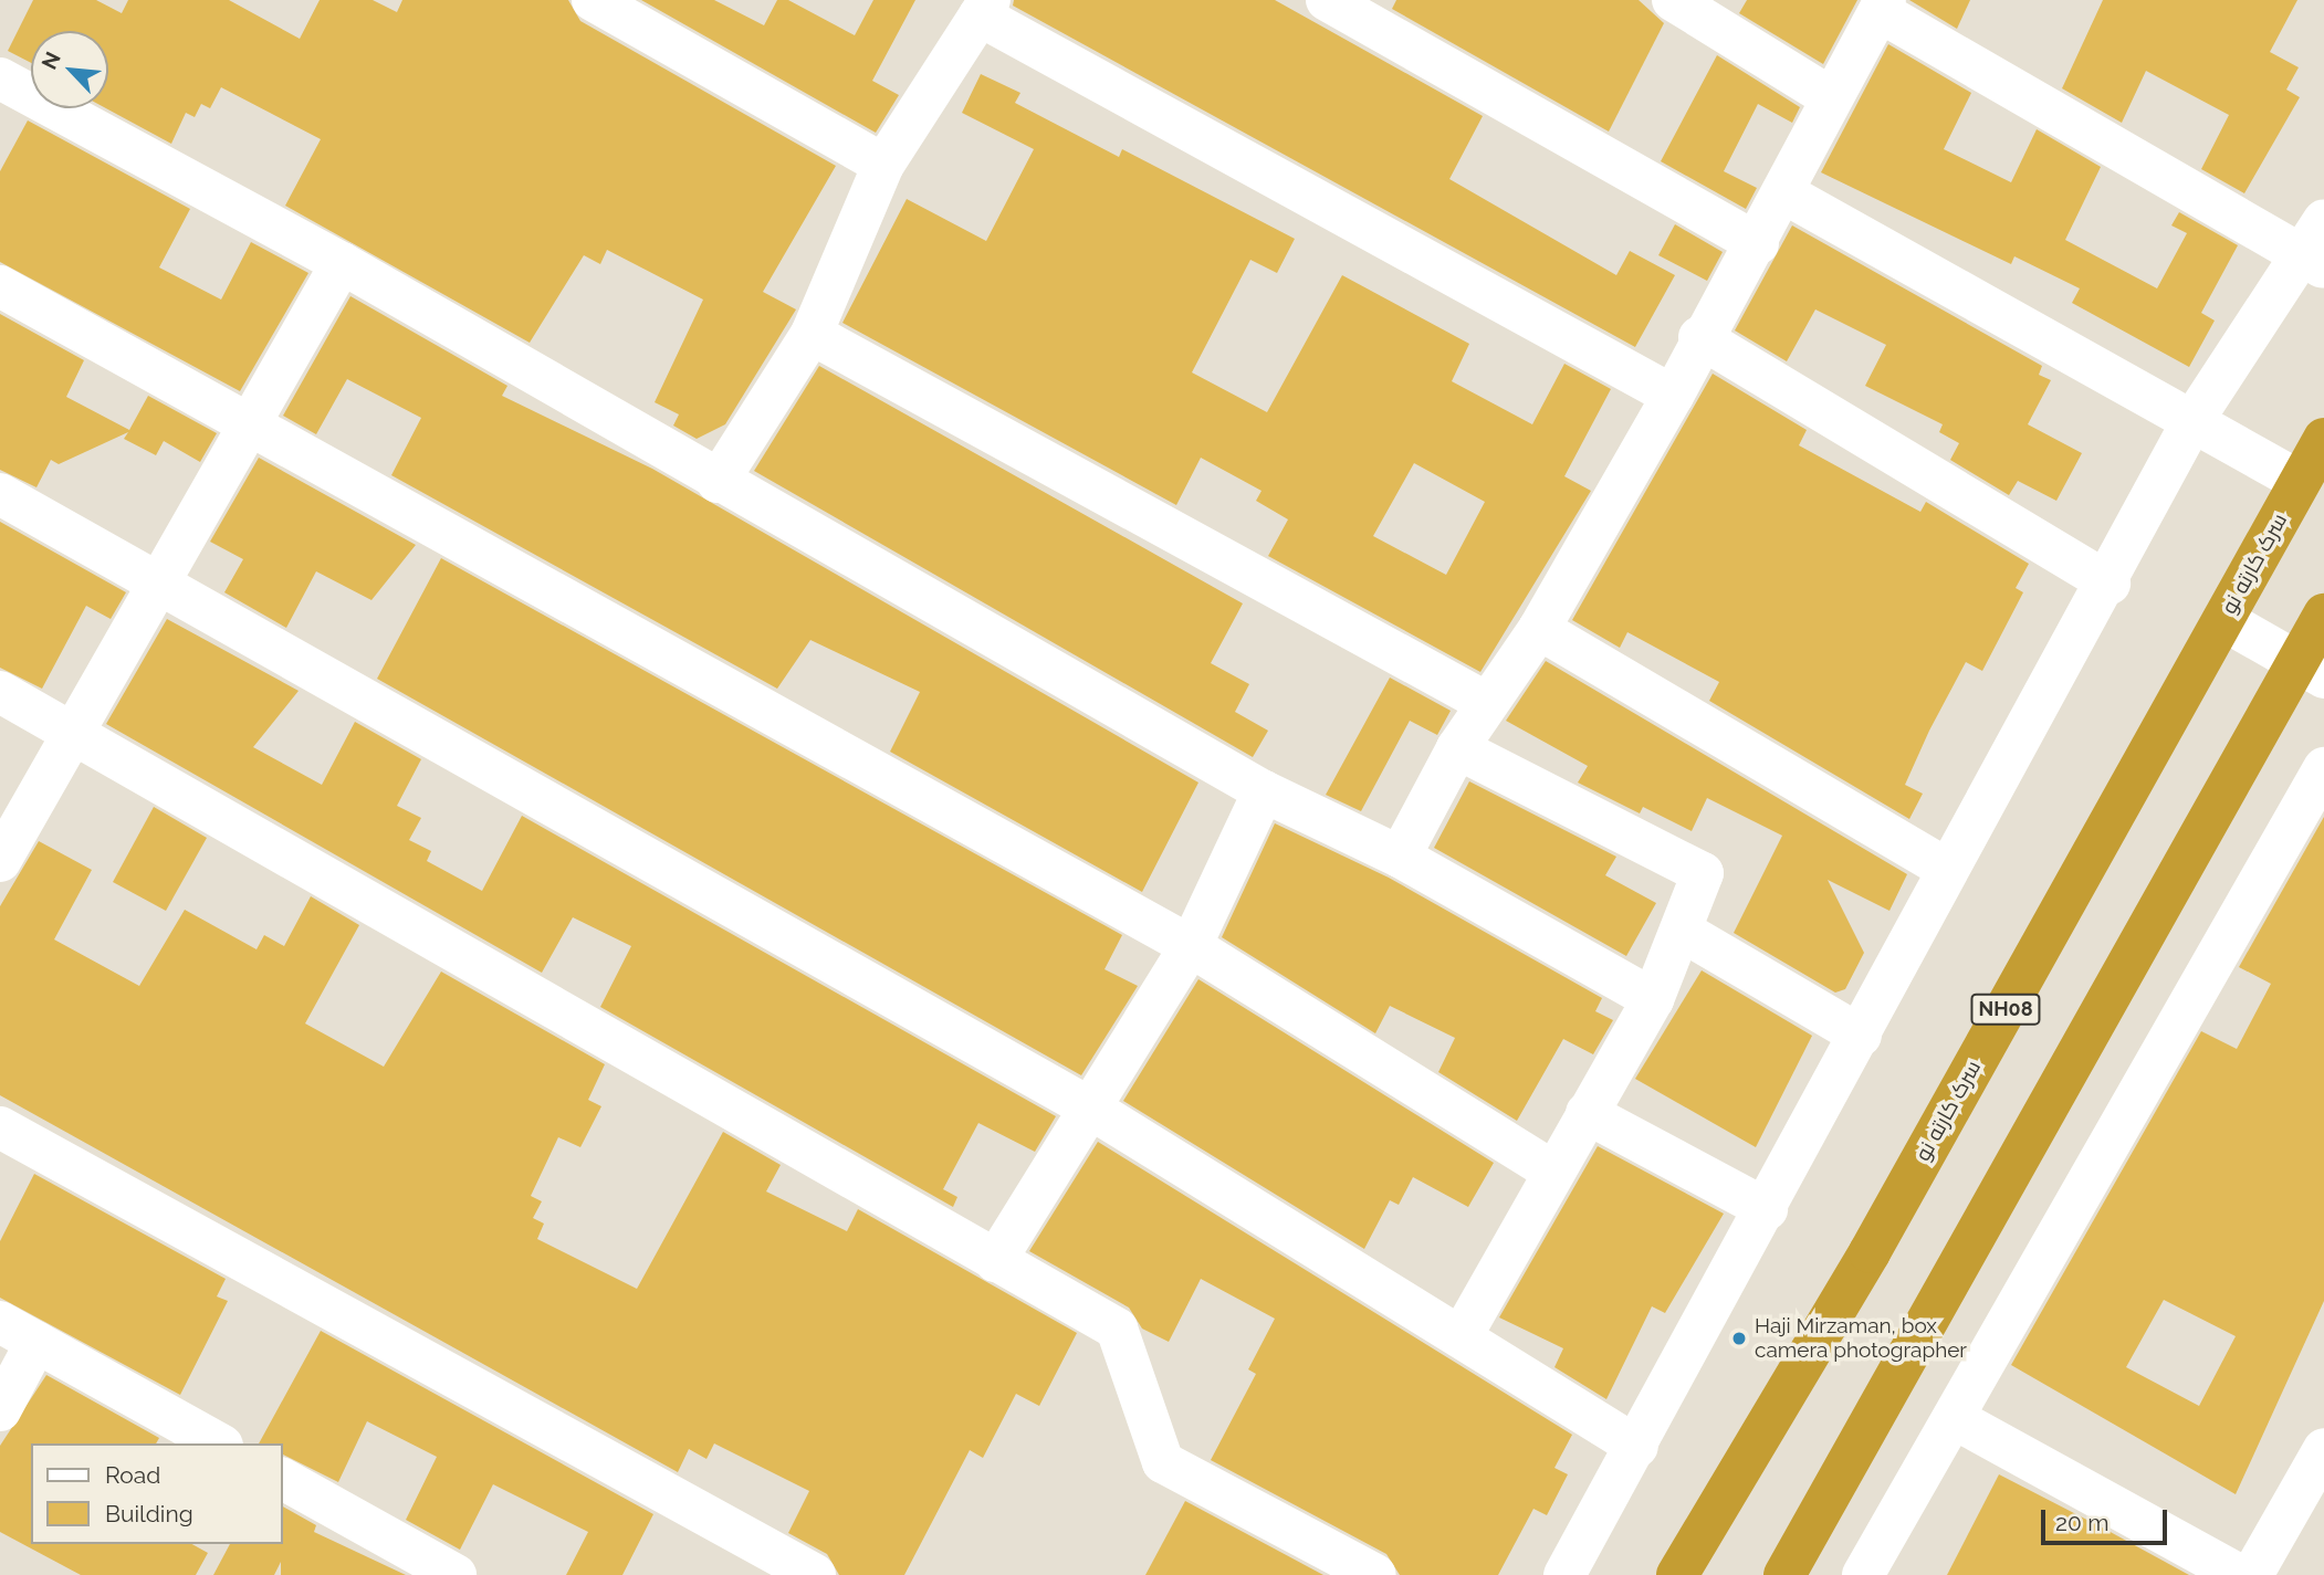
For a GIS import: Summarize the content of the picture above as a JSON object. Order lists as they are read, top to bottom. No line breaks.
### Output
{"streets":{"highway":["سرک کارته نو","NH08"]},"places":["Haji Mirzaman, box camera photographer"],"legend":["Road","Building"],"scale_bar":"20 m","north":"top left"}
